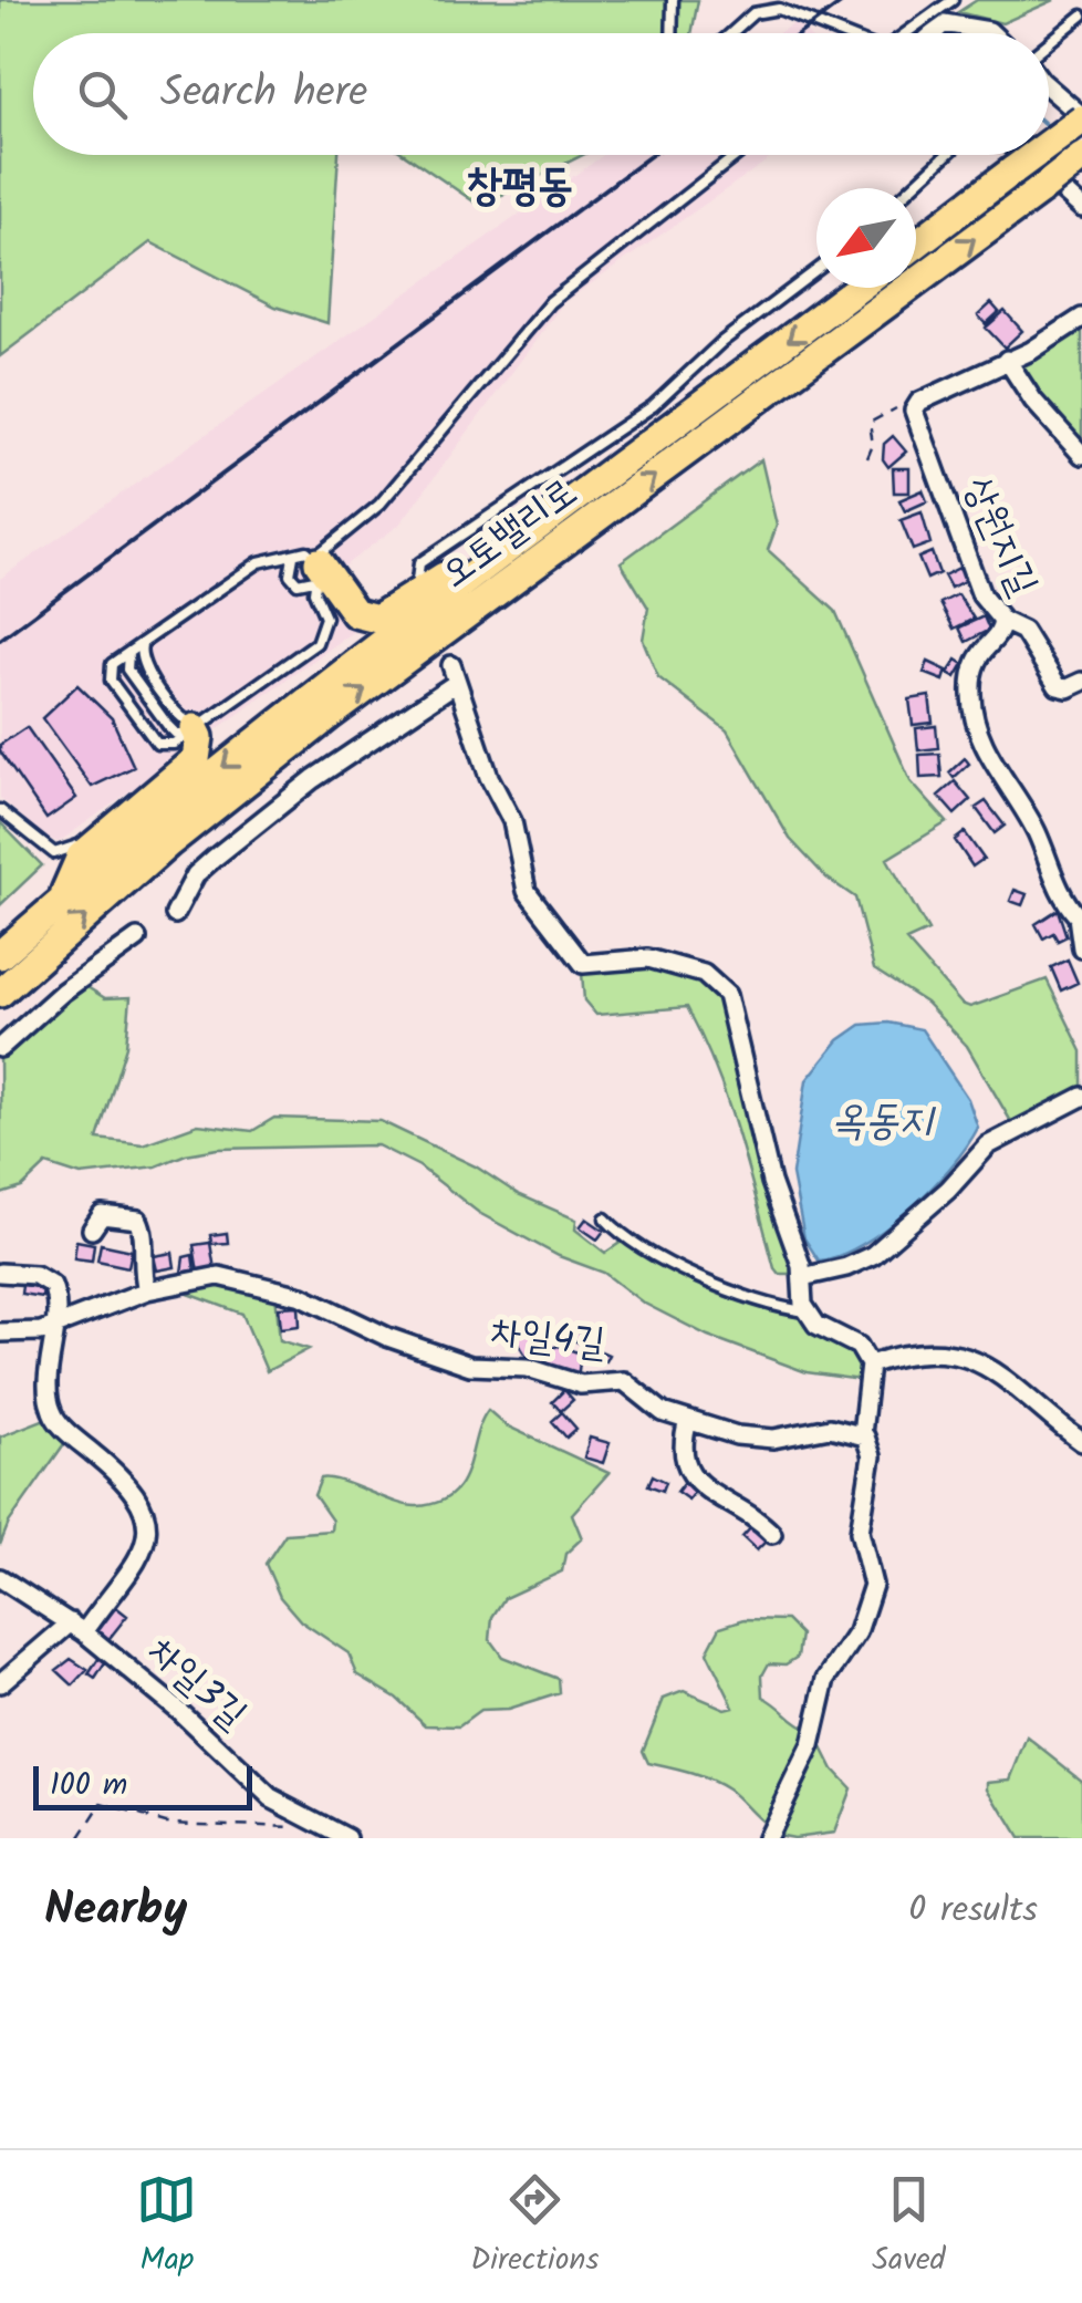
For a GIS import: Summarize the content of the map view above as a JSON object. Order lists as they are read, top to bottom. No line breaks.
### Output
{"streets":{"highway":["오토밸리로"],"street":["상원지길","차일4길","차일3길"]},"districts":["창평동"],"water":["옥동지"],"scale_bar":"100 m","north":"bottom left","page":{"search":"Search here","scale":"100 m","heading":["Nearby","0 results"],"nav":["Map","Directions","Saved"]}}
